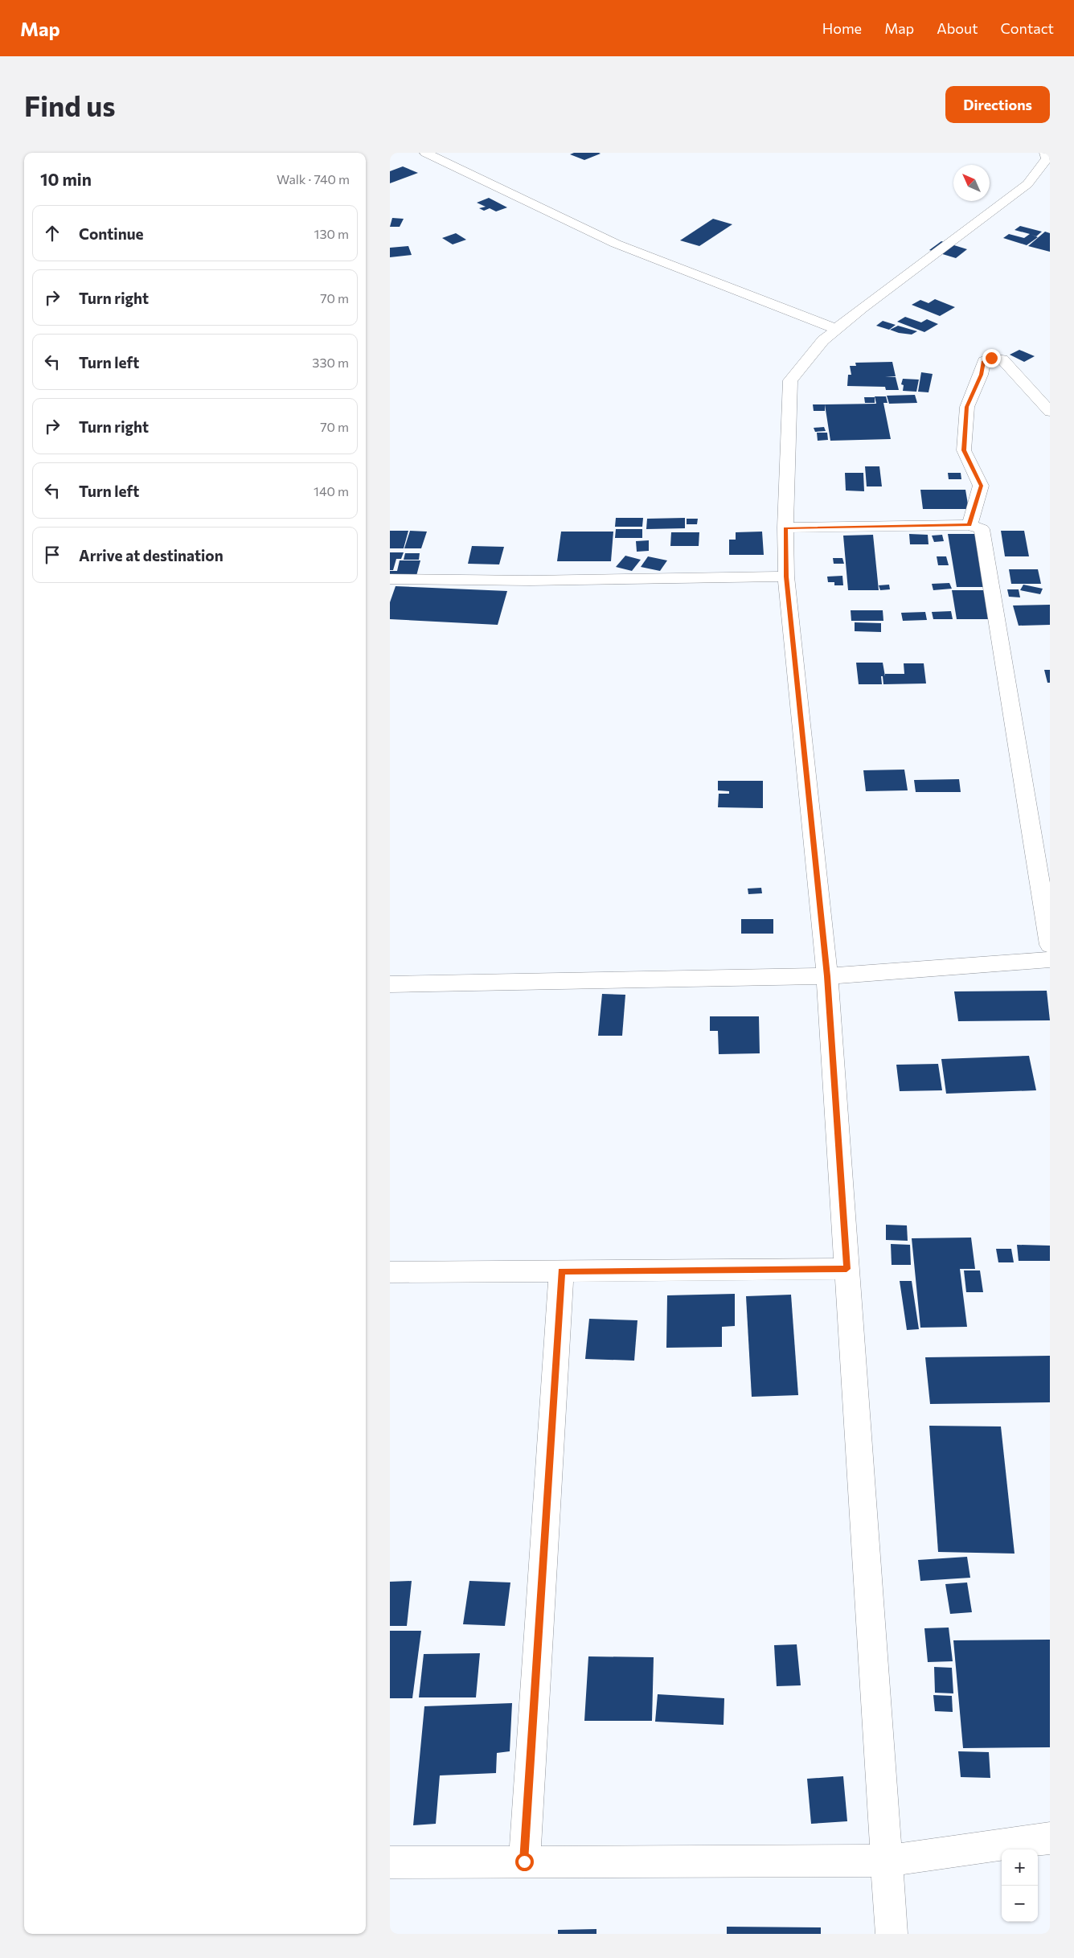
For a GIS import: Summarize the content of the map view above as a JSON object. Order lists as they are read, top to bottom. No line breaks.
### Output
{"north":"top left","page":{"header":"Map","nav":["Home","Map","About","Contact"],"buttons":"Directions","title":"Find us","heading":["10 min","Walk · 740 m"],"list":[["Continue","130 m"],["Turn right","70 m"],["Turn left","330 m"],["Turn right","70 m"],["Turn left","140 m"],"Arrive at destination"],"map_buttons":["+","−"]}}
